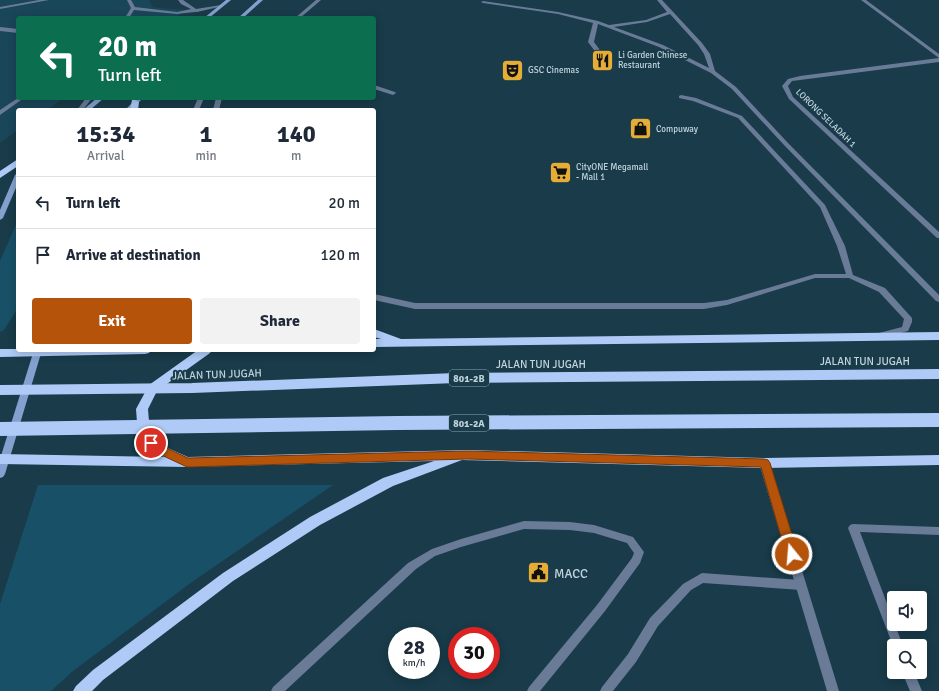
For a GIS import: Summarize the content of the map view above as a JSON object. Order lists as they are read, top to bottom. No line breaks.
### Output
{"streets":{"highway":["JALAN TUN JUGAH","801-2B","801-2A"],"street":["LORONG SELADAH 1"]},"places":{"restaurant":["Li Garden Chinese Restaurant"],"theatre":["GSC Cinemas"],"shop":["Compuway"],"supermarket":["CityONE Megamall - Mall 1"],"public building":["MACC"]},"page":{"turn":["20 m","Turn left"],"eta":["15:34","Arrival","1","min","140","m"],"list":[{"name":"Turn left","value":"20 m"},{"name":"Arrive at destination","value":"120 m"}],"buttons":["Exit","Share"],"speed":"28 km/h","limit":"30"}}
